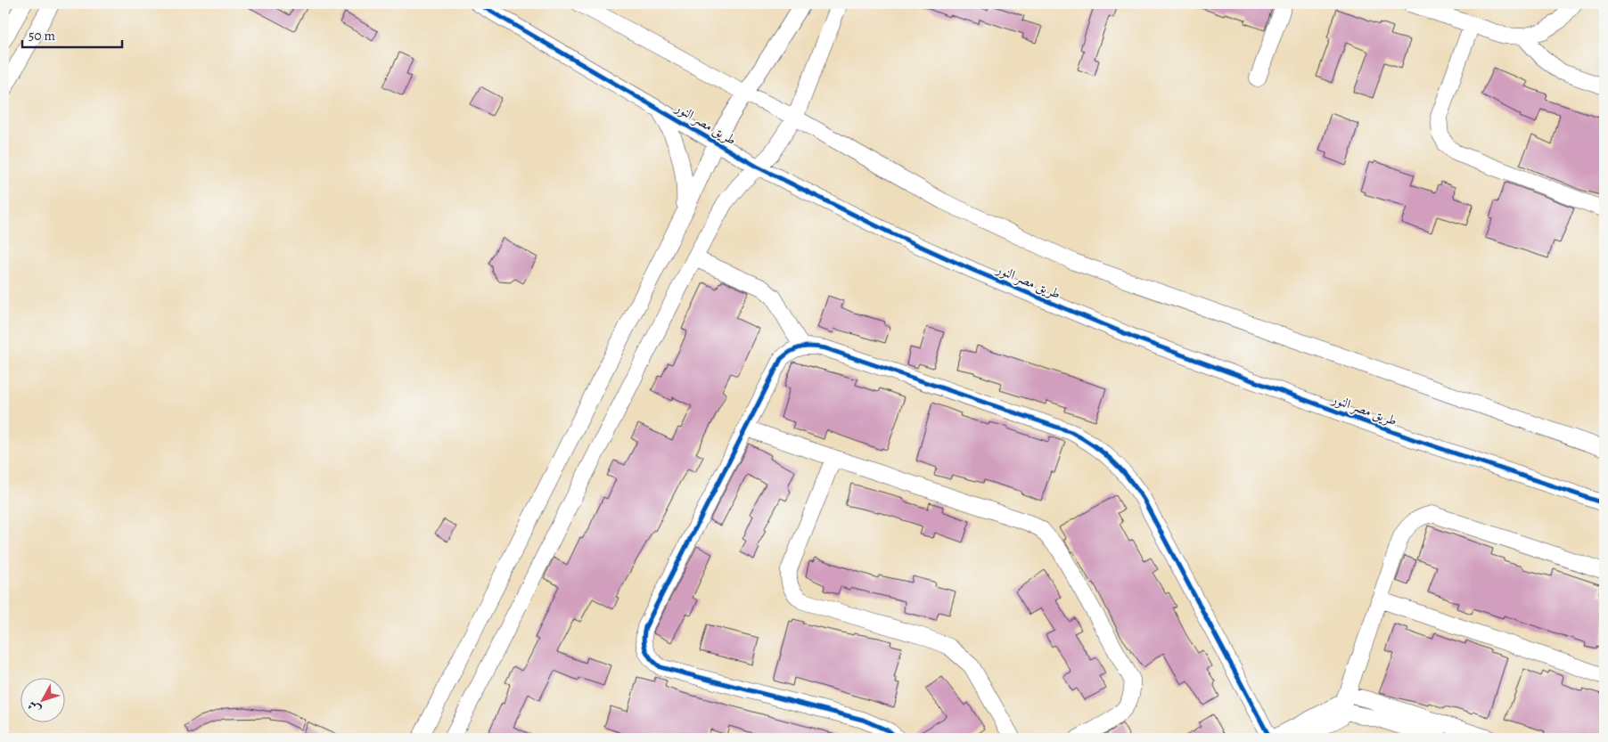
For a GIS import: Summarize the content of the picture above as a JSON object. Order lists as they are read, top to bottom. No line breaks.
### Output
{"streets":{"street":["طريق مصر النور"]},"scale_bar":"50 m","north":"bottom left"}
